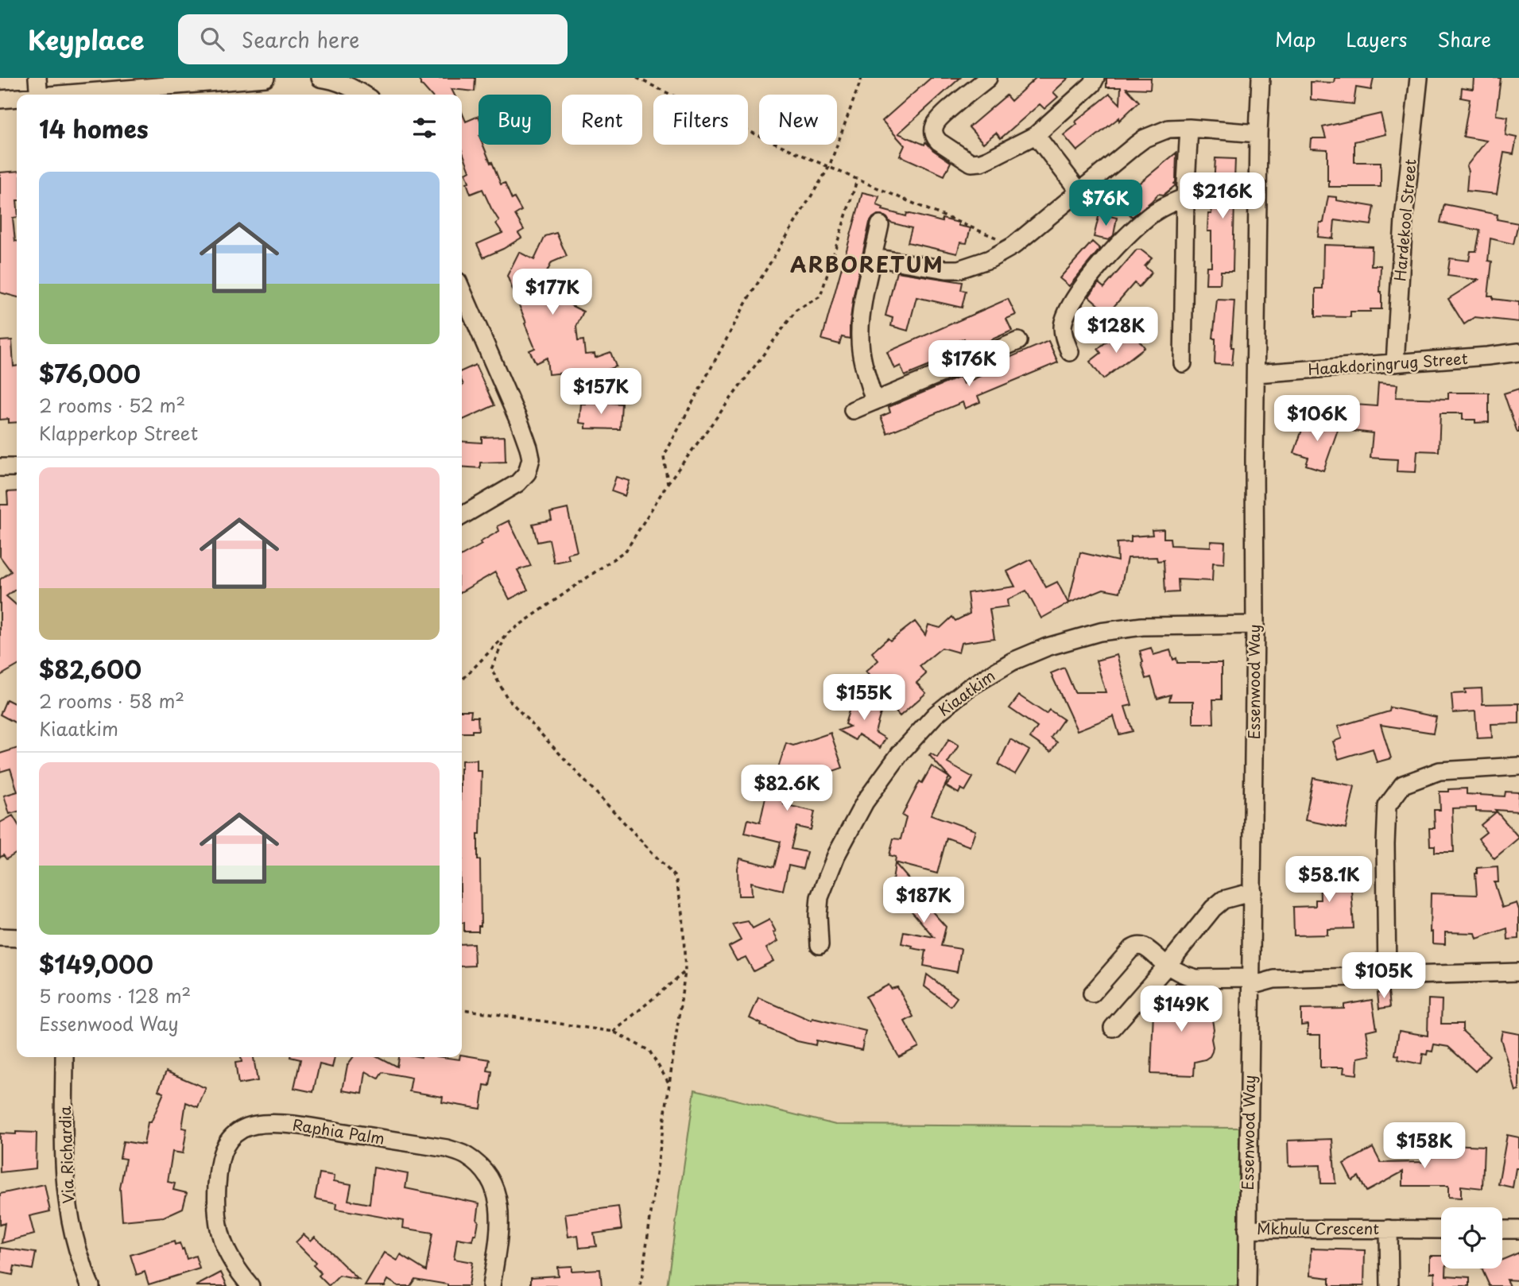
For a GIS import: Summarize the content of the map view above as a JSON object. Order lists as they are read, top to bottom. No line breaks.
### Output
{"streets":{"street":["Hardekool Street","Haakdoringrug Street","Essenwood Way","Kiaatkim","Raphia Palm","Via Richardia","Mkhulu Crescent"]},"crossings":[["Hardekool Street","Haakdoringrug Street"],["Haakdoringrug Street","Essenwood Way"],["Essenwood Way","Kiaatkim"],["Essenwood Way","Mkhulu Crescent"]],"districts":["ARBORETUM"],"page":{"header":"Keyplace","search":"Search here","nav":["Map","Layers","Share"],"chip":["Buy","Rent","Filters","New"],"heading":"14 homes","list":[{"name":"$76,000","note":"2 rooms · 52 m² · Klapperkop Street"},{"name":"$82,600","note":"2 rooms · 58 m² · Kiaatkim"},{"name":"$149,000","note":"5 rooms · 128 m² · Essenwood Way"}],"price":["$216K","$76K","$177K","$128K","$176K","$157K","$106K","$155K","$82.6K","$58.1K","$187K","$105K","$149K","$158K"]}}
